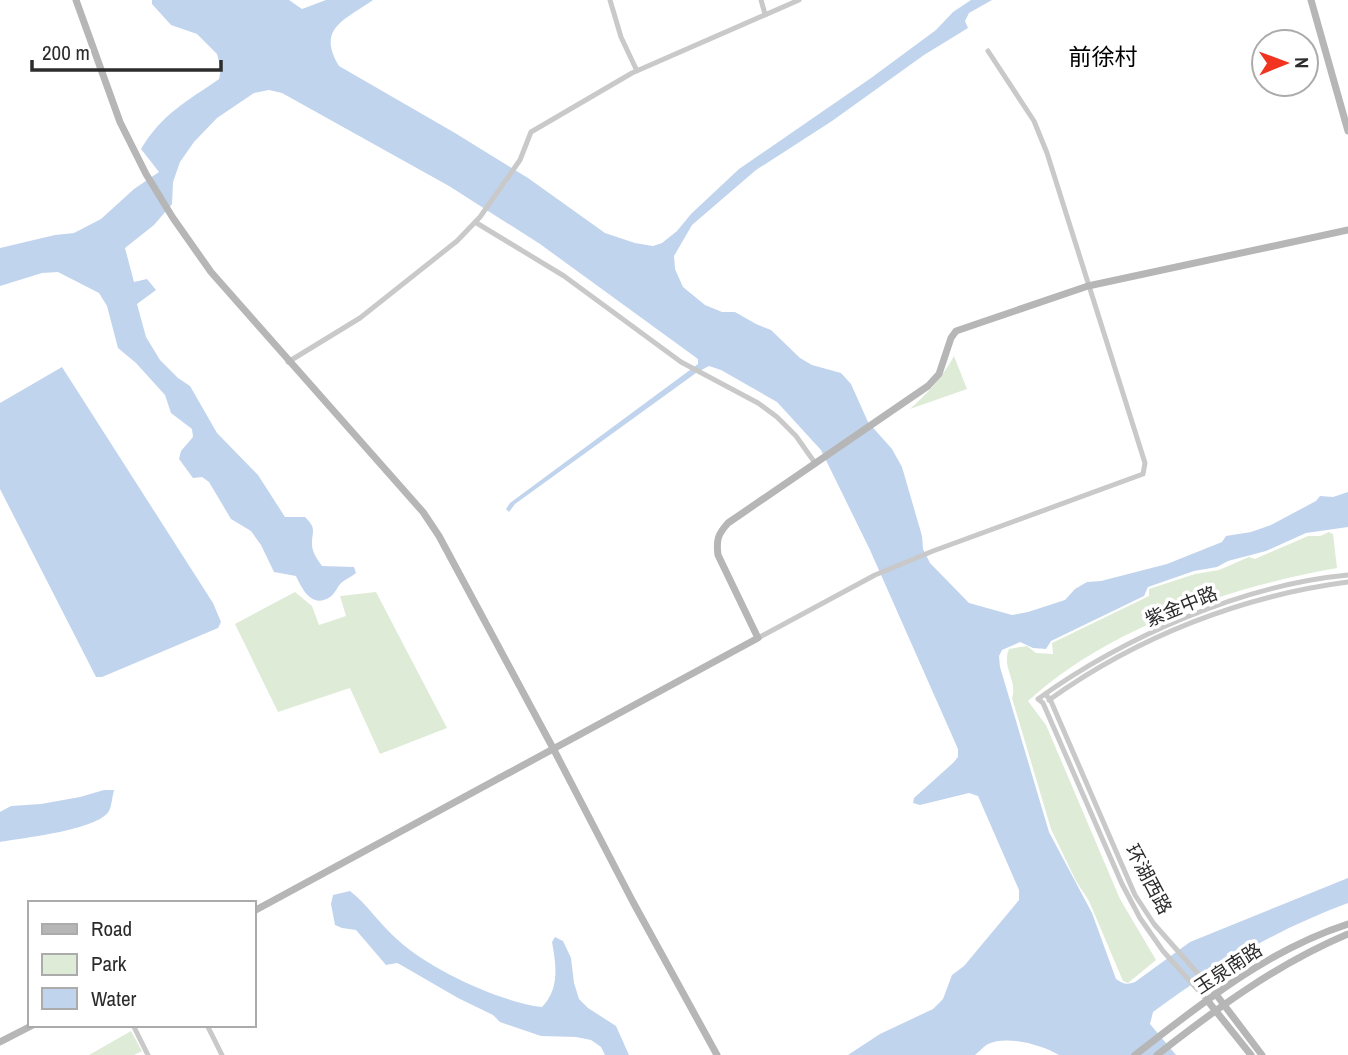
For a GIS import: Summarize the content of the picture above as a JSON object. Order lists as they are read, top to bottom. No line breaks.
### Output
{"streets":{"street":["紫金中路","环湖西路","玉泉南路"]},"crossings":[["紫金中路","环湖西路"],["环湖西路","玉泉南路"]],"districts":["前徐村"],"legend":["Road","Park","Water"],"scale_bar":"200 m","north":"right"}
